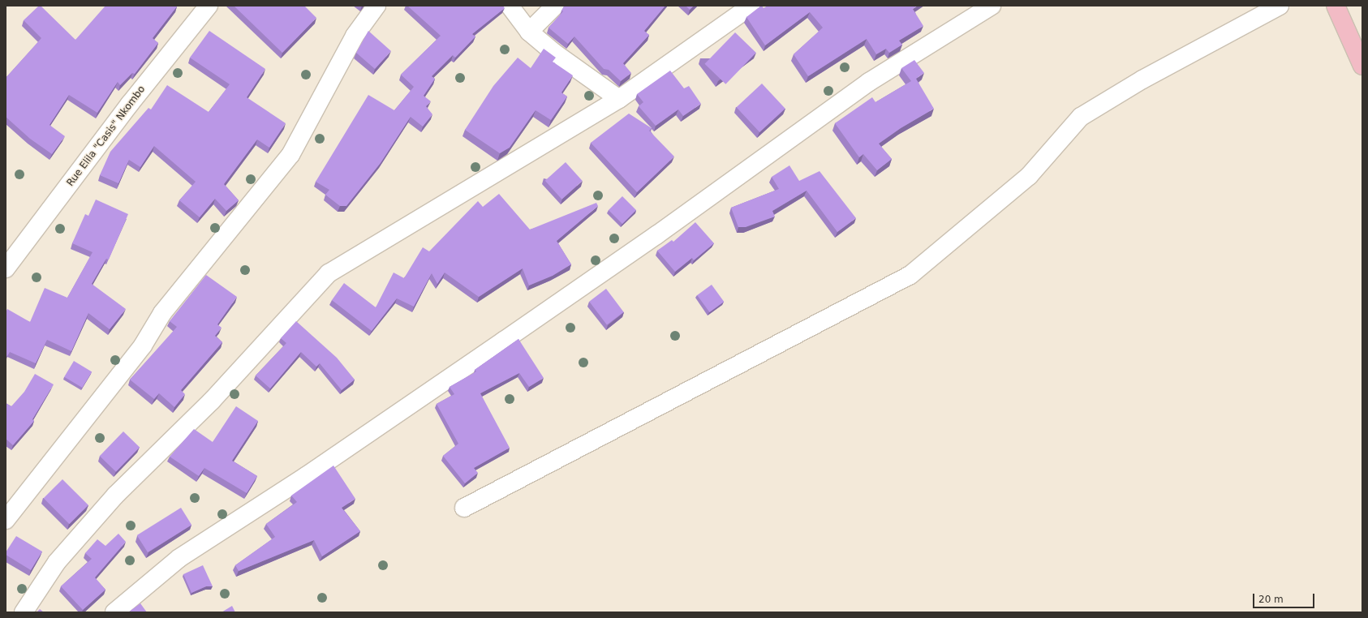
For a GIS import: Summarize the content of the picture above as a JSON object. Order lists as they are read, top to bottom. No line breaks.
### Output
{"streets":{"street":["Rue Elila \"Casis\" Nkombo"]},"scale_bar":"20 m"}
